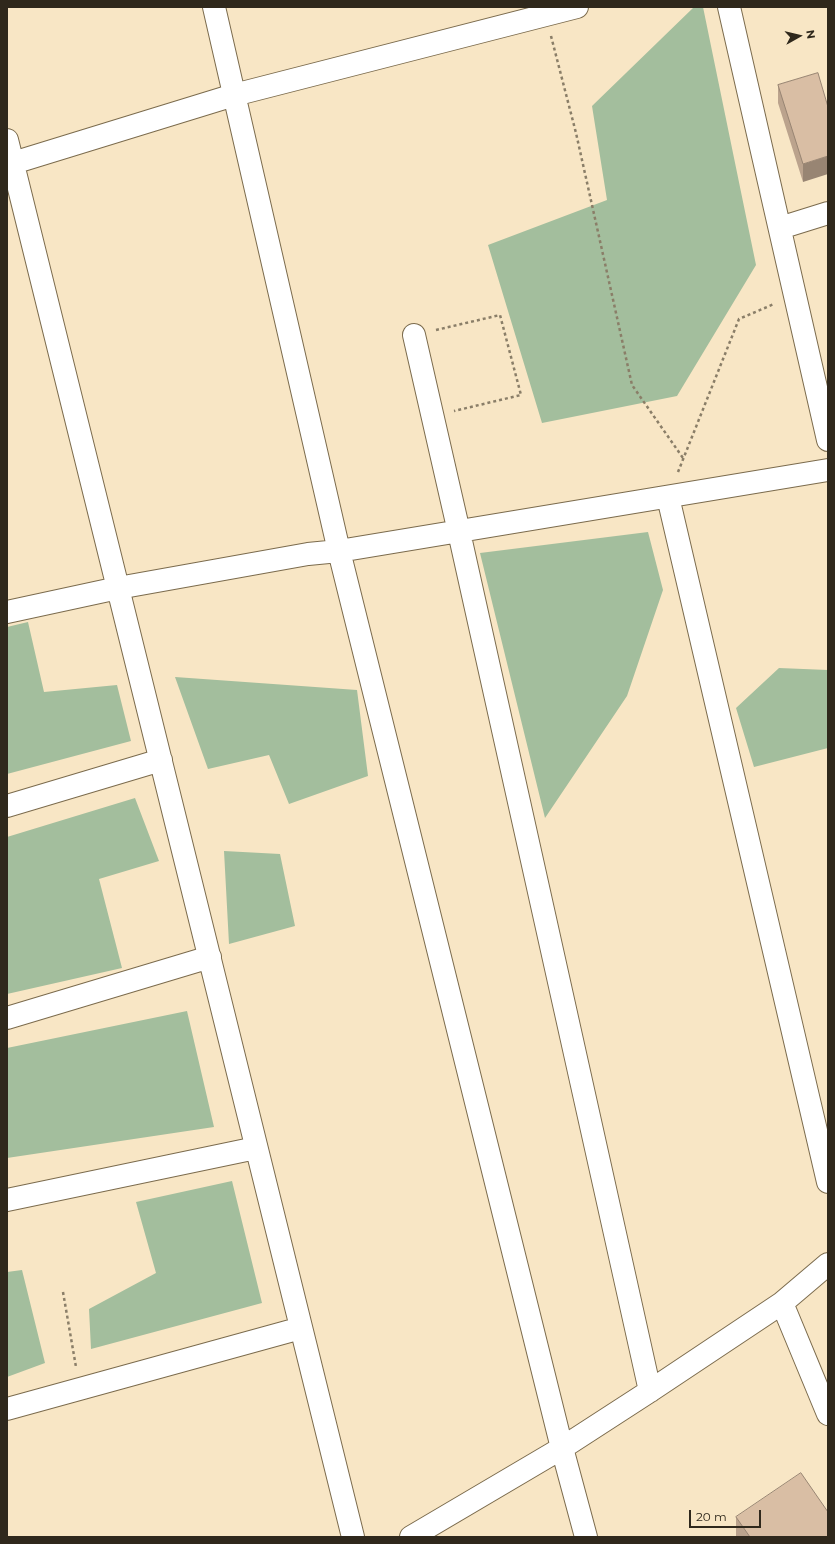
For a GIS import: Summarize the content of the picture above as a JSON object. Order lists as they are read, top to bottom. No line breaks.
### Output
{"scale_bar":"20 m","north":"right"}
